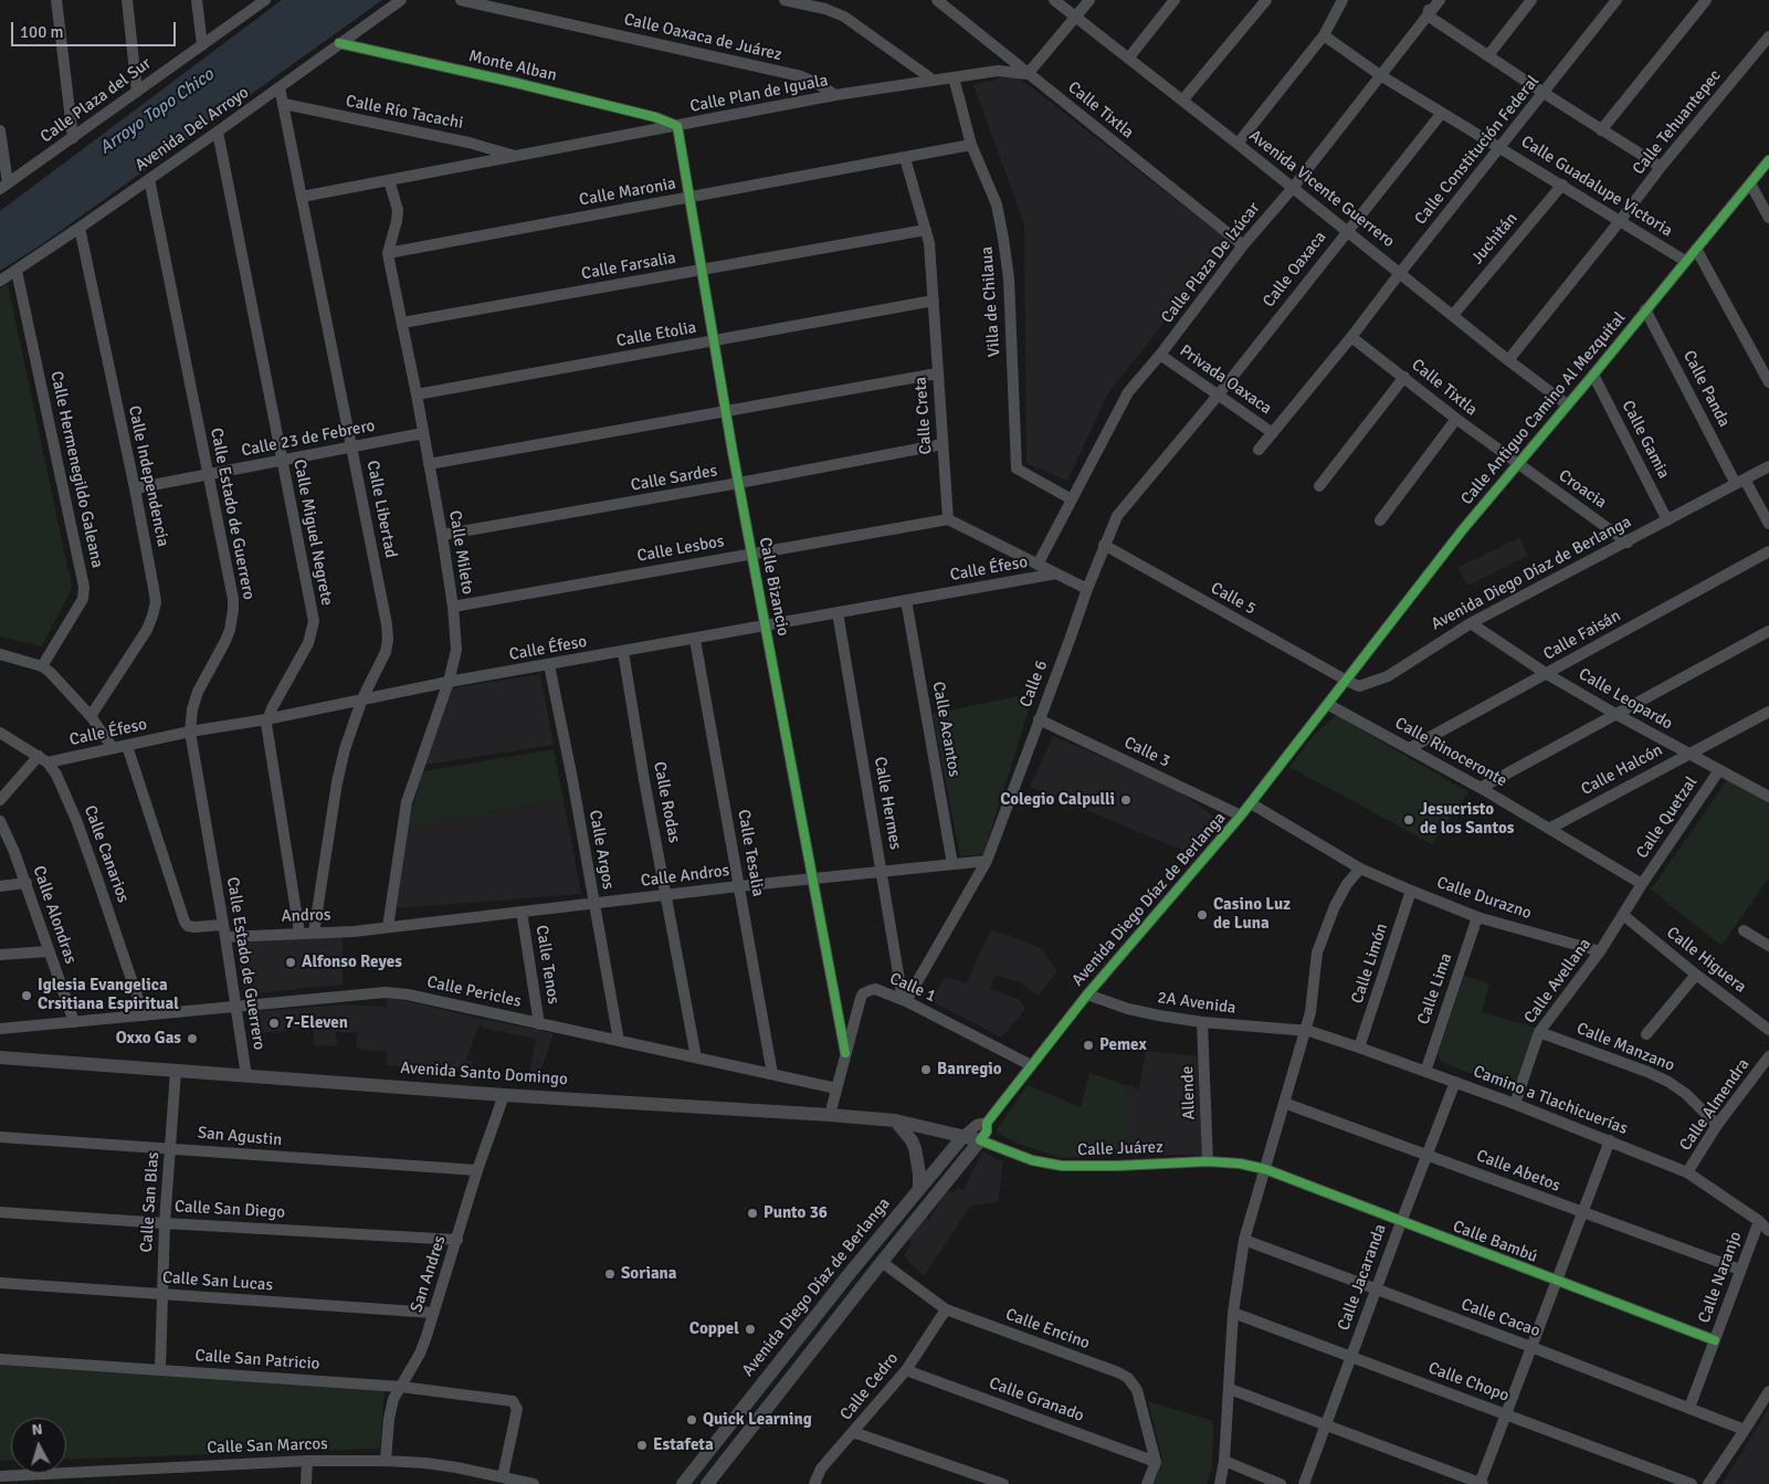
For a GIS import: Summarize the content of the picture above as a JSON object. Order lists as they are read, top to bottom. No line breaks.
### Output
{"streets":{"main road":["Avenida Diego Díaz de Berlanga","Avenida Santo Domingo"],"street":["Calle Oaxaca de Juárez","Monte Alban","Calle Plan de Iguala","Calle Plaza del Sur","Calle Tixtla","Calle Río Tacachi","Calle Tehuantepec","Avenida Del Arroyo","Calle Constitución Federal","Calle Guadalupe Victoria","Avenida Vicente Guerrero","Calle Maronia","Juchitán","Calle Plaza De Izúcar","Calle Farsalia","Calle Oaxaca","Villa de Chilaua","Calle Etolia","Privada Oaxaca","Calle Panda","Calle Antiguo Camino Al Mezquital","Calle Creta","Calle 23 de Febrero","Calle Gamia","Calle Hermenegildo Galeana","Calle Independencia","Calle Sardes","Croacia","Calle Libertad","Calle Estado de Guerrero","Calle Miguel Negrete","Calle Lesbos","Calle Mileto","Calle Éfeso","Calle Bizancio","Calle 5","Calle Faisán","Calle 6","Calle Leopardo","Calle Acantos","Calle 3","Calle Rinoceronte","Calle Halcón","Calle Rodas","Calle Hermes","Calle Quetzal","Calle Argos","Calle Tesalia","Calle Canarios","Calle Andros","Calle Durazno","Calle Alondras","Andros","Calle Higuera","Calle Limón","Calle Tenos","Calle Avellana","Calle 1","Calle Lima","Calle Pericles","2A Avenida","Calle Manzano","Allende","Camino a Tlachicuerías","Calle Almendra","San Agustin","Calle Juárez","Calle Abetos","Calle San Blas","Calle San Diego","Calle Bambú","San Andres","Calle Jacaranda","Calle Naranjo","Calle San Lucas","Calle Cacao","Calle Encino","Calle San Patricio","Calle Chopo","Calle Cedro","Calle Granado","Calle San Marcos"]},"crossings":[["Calle Oaxaca de Juárez","Calle Plan de Iguala"],["Monte Alban","Calle Plan de Iguala"],["Monte Alban","Avenida Del Arroyo"],["Monte Alban","Calle Bizancio"],["Calle Plan de Iguala","Calle Tixtla"],["Calle Plan de Iguala","Calle Río Tacachi"],["Calle Plan de Iguala","Villa de Chilaua"],["Calle Plan de Iguala","Calle Libertad"],["Calle Plan de Iguala","Calle Mileto"],["Calle Plan de Iguala","Calle Bizancio"],["Calle Tixtla","Calle Constitución Federal"],["Calle Tixtla","Calle Plaza De Izúcar"],["Calle Tixtla","Calle Antiguo Camino Al Mezquital"],["Calle Tixtla","Croacia"],["Calle Río Tacachi","Calle Libertad"],["Calle Tehuantepec","Calle Guadalupe Victoria"],["Calle Tehuantepec","Avenida Vicente Guerrero"],["Avenida Del Arroyo","Calle Hermenegildo Galeana"],["Avenida Del Arroyo","Calle Independencia"],["Avenida Del Arroyo","Calle Libertad"],["Avenida Del Arroyo","Calle Estado de Guerrero"],["Avenida Del Arroyo","Calle Miguel Negrete"],["Calle Constitución Federal","Calle Guadalupe Victoria"],["Calle Constitución Federal","Avenida Vicente Guerrero"],["Calle Constitución Federal","Privada Oaxaca"],["Calle Guadalupe Victoria","Juchitán"],["Calle Guadalupe Victoria","Calle Plaza De Izúcar"],["Calle Guadalupe Victoria","Calle Oaxaca"],["Calle Guadalupe Victoria","Calle Antiguo Camino Al Mezquital"],["Avenida Vicente Guerrero","Juchitán"],["Avenida Vicente Guerrero","Calle Plaza De Izúcar"],["Avenida Vicente Guerrero","Calle Oaxaca"],["Avenida Vicente Guerrero","Calle Antiguo Camino Al Mezquital"],["Calle Maronia","Villa de Chilaua"],["Calle Maronia","Calle Creta"],["Calle Maronia","Calle Mileto"],["Calle Maronia","Calle Bizancio"],["Calle Plaza De Izúcar","Villa de Chilaua"],["Calle Plaza De Izúcar","Privada Oaxaca"],["Calle Farsalia","Calle Creta"],["Calle Farsalia","Calle Mileto"],["Calle Farsalia","Calle Bizancio"],["Calle Oaxaca","Privada Oaxaca"],["Calle Oaxaca","Calle 6"],["Calle Etolia","Calle Creta"],["Calle Etolia","Calle Mileto"],["Calle Etolia","Calle Bizancio"],["Privada Oaxaca","Calle 6"],["Calle Panda","Calle Antiguo Camino Al Mezquital"],["Calle Panda","Avenida Diego Díaz de Berlanga"],["Calle Antiguo Camino Al Mezquital","Calle Gamia"],["Calle Antiguo Camino Al Mezquital","Croacia"],["Calle Antiguo Camino Al Mezquital","Avenida Diego Díaz de Berlanga"],["Calle Antiguo Camino Al Mezquital","Calle 5"],["Calle Creta","Calle Sardes"],["Calle Creta","Calle Lesbos"],["Calle 23 de Febrero","Calle Independencia"],["Calle 23 de Febrero","Calle Libertad"],["Calle 23 de Febrero","Calle Estado de Guerrero"],["Calle 23 de Febrero","Calle Miguel Negrete"],["Calle 23 de Febrero","Calle Mileto"],["Calle Gamia","Avenida Diego Díaz de Berlanga"],["Calle Sardes","Calle Mileto"],["Calle Sardes","Calle Bizancio"],["Croacia","Avenida Diego Díaz de Berlanga"],["Calle Libertad","Calle Éfeso"],["Calle Libertad","Andros"],["Calle Estado de Guerrero","Calle Éfeso"],["Calle Estado de Guerrero","Andros"],["Calle Estado de Guerrero","Calle Pericles"],["Calle Estado de Guerrero","Avenida Santo Domingo"],["Calle Miguel Negrete","Calle Éfeso"],["Calle Lesbos","Calle Mileto"],["Calle Lesbos","Calle Bizancio"],["Calle Mileto","Calle Éfeso"],["Calle Mileto","Calle Andros"],["Calle Mileto","Andros"],["Calle Éfeso","Calle Bizancio"],["Calle Éfeso","Calle Acantos"],["Calle Éfeso","Calle Rodas"],["Calle Éfeso","Calle Hermes"],["Calle Éfeso","Calle Argos"],["Calle Éfeso","Calle Tesalia"],["Calle Éfeso","Calle Canarios"],["Avenida Diego Díaz de Berlanga","Calle 5"],["Avenida Diego Díaz de Berlanga","Calle Leopardo"],["Avenida Diego Díaz de Berlanga","Calle 3"],["Avenida Diego Díaz de Berlanga","Calle Rinoceronte"],["Avenida Diego Díaz de Berlanga","Calle Durazno"],["Avenida Diego Díaz de Berlanga","Calle 1"],["Avenida Diego Díaz de Berlanga","2A Avenida"],["Avenida Diego Díaz de Berlanga","Avenida Santo Domingo"],["Avenida Diego Díaz de Berlanga","Calle Juárez"],["Avenida Diego Díaz de Berlanga","Calle Encino"],["Calle Bizancio","Calle Andros"],["Calle Bizancio","Calle 1"],["Calle 5","Calle 6"],["Calle Faisán","Calle Leopardo"],["Calle Faisán","Calle Rinoceronte"],["Calle 6","Calle 3"],["Calle 6","Calle Hermes"],["Calle 6","Calle Andros"],["Calle 6","Calle 1"],["Calle Leopardo","Calle Halcón"],["Calle Leopardo","Calle Quetzal"],["Calle Acantos","Calle Andros"],["Calle Rinoceronte","Calle Halcón"],["Calle Rinoceronte","Calle Quetzal"],["Calle Rinoceronte","Calle Avellana"],["Calle Rodas","Calle Andros"],["Calle Rodas","Calle Pericles"],["Calle Hermes","Calle Andros"],["Calle Hermes","Calle 1"],["Calle Quetzal","Calle Avellana"],["Calle Argos","Calle Andros"],["Calle Argos","Calle Pericles"],["Calle Tesalia","Calle Andros"],["Calle Tesalia","Calle Pericles"],["Calle Canarios","Calle Pericles"],["Calle Andros","Andros"],["Calle Andros","Calle Tenos"],["Calle Durazno","Calle Limón"],["Calle Durazno","Calle Avellana"],["Calle Durazno","Calle Lima"],["Calle Alondras","Calle Pericles"],["Calle Higuera","Calle Avellana"],["Calle Limón","Camino a Tlachicuerías"],["Calle Tenos","Calle Pericles"],["Calle Avellana","Calle Manzano"],["Calle Avellana","Camino a Tlachicuerías"],["Calle 1","Calle Pericles"],["Calle 1","Avenida Santo Domingo"],["Calle Lima","Camino a Tlachicuerías"],["2A Avenida","Allende"],["2A Avenida","Camino a Tlachicuerías"],["Calle Manzano","Calle Almendra"],["Avenida Santo Domingo","Calle Juárez"],["Avenida Santo Domingo","Calle San Blas"],["Avenida Santo Domingo","San Andres"],["Allende","Calle Juárez"],["Camino a Tlachicuerías","Calle Almendra"],["Camino a Tlachicuerías","Calle Jacaranda"],["Camino a Tlachicuerías","Calle Naranjo"],["San Agustin","Calle San Blas"],["San Agustin","San Andres"],["Calle Juárez","Calle Bambú"],["Calle Abetos","Calle Jacaranda"],["Calle Abetos","Calle Naranjo"],["Calle San Blas","Calle San Diego"],["Calle San Blas","Calle San Lucas"],["Calle San Blas","Calle San Patricio"],["Calle San Diego","San Andres"],["Calle Bambú","Calle Jacaranda"],["Calle Bambú","Calle Naranjo"],["San Andres","Calle San Lucas"],["San Andres","Calle San Patricio"],["San Andres","Calle San Marcos"],["Calle Jacaranda","Calle Cacao"],["Calle Jacaranda","Calle Chopo"],["Calle Naranjo","Calle Cacao"],["Calle Encino","Calle Cedro"],["Calle Encino","Calle Granado"],["Calle San Patricio","Calle San Marcos"],["Calle Cedro","Calle Granado"]],"water":["Arroyo Topo Chico"],"places":["Colegio Calpulli","Jesucristo de los Santos","Casino Luz de Luna","Alfonso Reyes","Iglesia Evangelica Crsitiana Espiritual","7-Eleven","Oxxo Gas","Pemex","Banregio","Punto 36","Soriana","Coppel","Quick Learning","Estafeta"],"scale_bar":"100 m","north":"top"}
